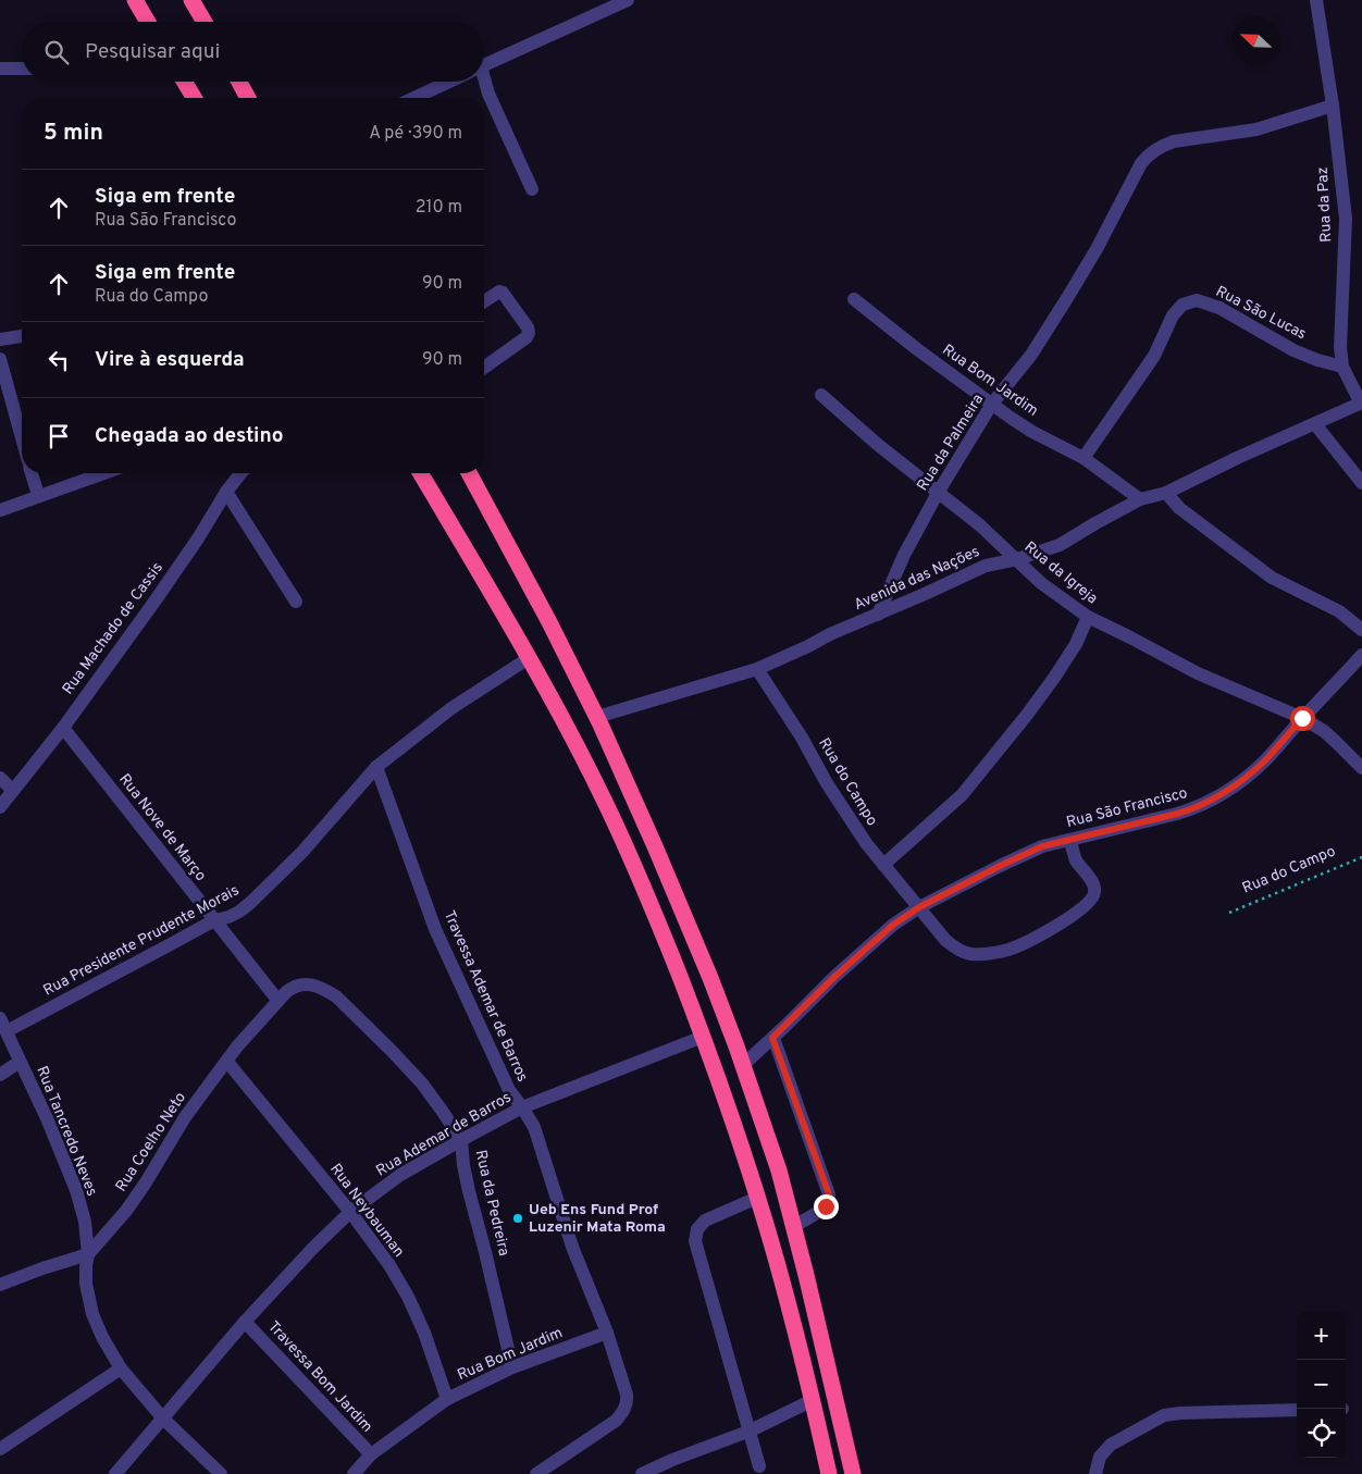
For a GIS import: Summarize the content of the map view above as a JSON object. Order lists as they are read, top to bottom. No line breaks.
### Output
{"streets":{"street":["Rua da Paz","Rua São Lucas","Rua Bom Jardim","Rua da Palmeira","Rua da Igreja","Avenida das Nações","Rua Machado de Cassis","Rua do Campo","Rua São Francisco","Rua Nove de Março","Rua Presidente Prudente Morais","Travessa Ademar de Barros","Rua Tancredo Neves","Rua Ademar de Barros","Rua Coelho Neto","Rua da Pedreira","Rua Neybauman","Travessa Bom Jardim"]},"crossings":[["Rua da Paz","Rua São Lucas"],["Rua da Paz","Rua da Palmeira"],["Rua da Paz","Avenida das Nações"],["Rua São Lucas","Rua Bom Jardim"],["Rua Bom Jardim","Rua da Palmeira"],["Rua Bom Jardim","Avenida das Nações"],["Rua Bom Jardim","Travessa Ademar de Barros"],["Rua Bom Jardim","Rua da Pedreira"],["Rua Bom Jardim","Rua Neybauman"],["Rua Bom Jardim","Travessa Bom Jardim"],["Rua da Palmeira","Rua da Igreja"],["Rua da Palmeira","Avenida das Nações"],["Rua da Igreja","Avenida das Nações"],["Rua da Igreja","Rua São Francisco"],["Avenida das Nações","Rua do Campo"],["Rua Machado de Cassis","Rua Nove de Março"],["Rua do Campo","Rua São Francisco"],["Rua Nove de Março","Rua Presidente Prudente Morais"],["Rua Nove de Março","Rua Coelho Neto"],["Rua Nove de Março","Rua da Pedreira"],["Rua Presidente Prudente Morais","Travessa Ademar de Barros"],["Rua Presidente Prudente Morais","Rua Tancredo Neves"],["Travessa Ademar de Barros","Rua Ademar de Barros"],["Rua Tancredo Neves","Rua Ademar de Barros"],["Rua Tancredo Neves","Rua Coelho Neto"],["Rua Ademar de Barros","Rua da Pedreira"],["Rua Ademar de Barros","Rua Neybauman"],["Rua Ademar de Barros","Travessa Bom Jardim"],["Rua Coelho Neto","Rua da Pedreira"],["Rua Coelho Neto","Rua Neybauman"]],"places":["Ueb Ens Fund Prof Luzenir Mata Roma"],"north":"top left","page":{"search":"Pesquisar aqui","heading":["5 min","A pé · 390 m"],"list":[["Siga em frente","Rua São Francisco","210 m"],["Siga em frente","Rua do Campo","90 m"],["Vire à esquerda","90 m"],"Chegada ao destino"],"map_buttons":["+","−"]}}
